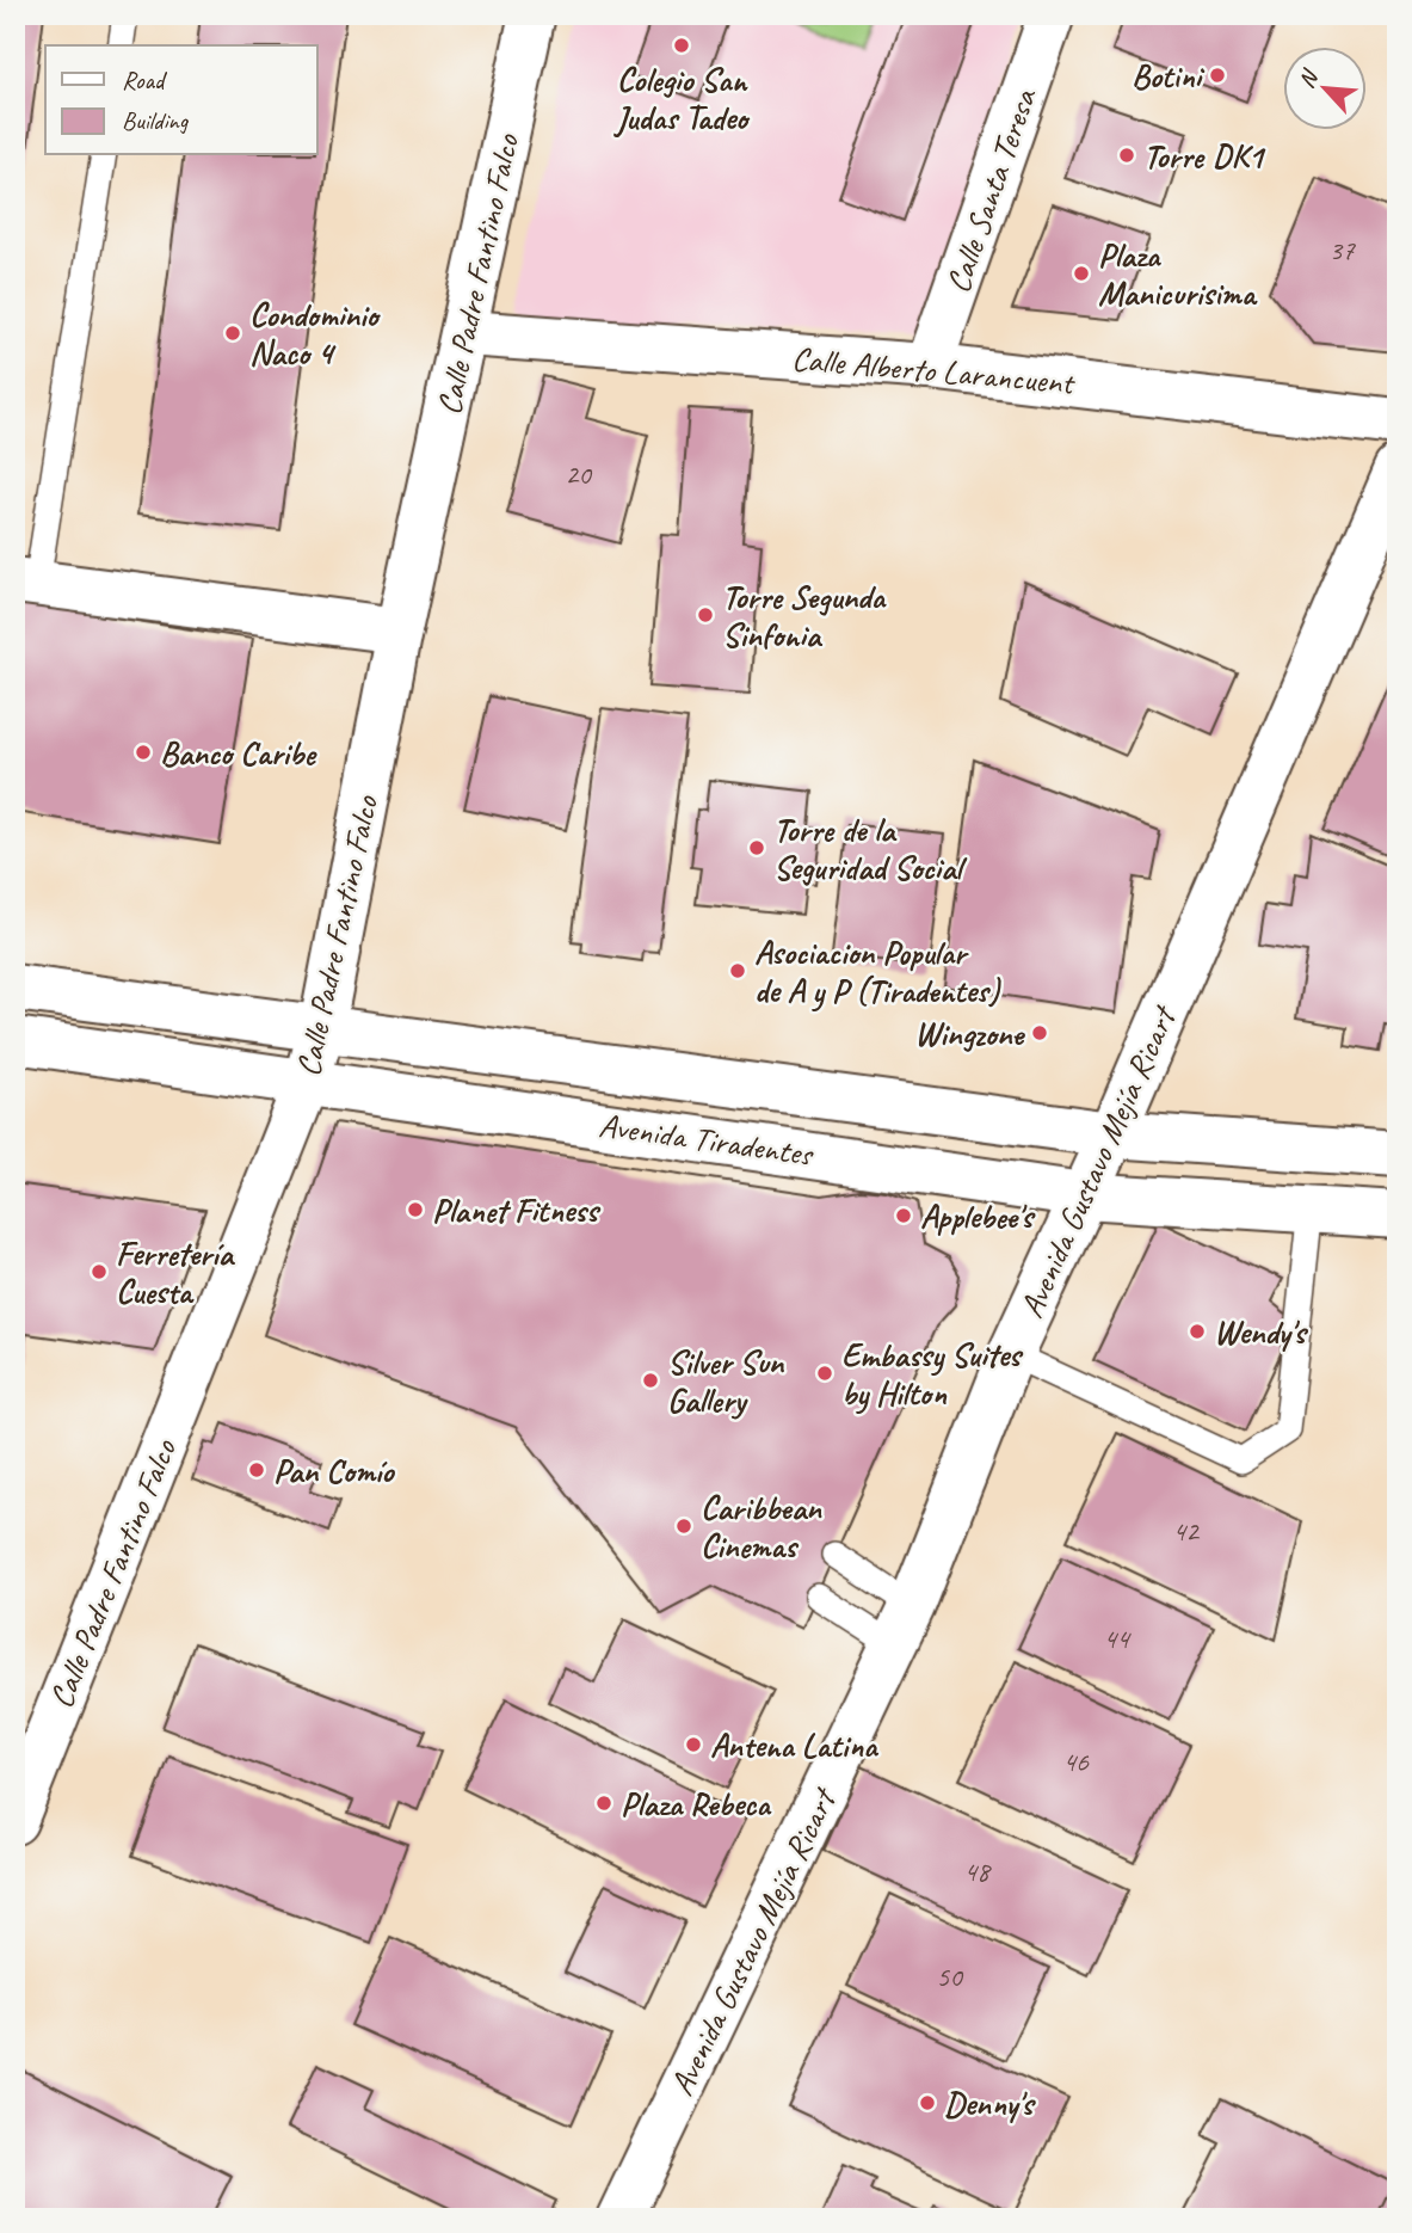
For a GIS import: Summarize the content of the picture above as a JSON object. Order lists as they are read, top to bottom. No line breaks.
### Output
{"streets":{"street":["Calle Santa Teresa","Calle Padre Fantino Falco","Calle Alberto Larancuent","Avenida Tiradentes","Avenida Gustavo Mejía Ricart"]},"crossings":[["Calle Santa Teresa","Calle Alberto Larancuent"],["Calle Padre Fantino Falco","Calle Alberto Larancuent"],["Calle Padre Fantino Falco","Avenida Tiradentes"],["Avenida Tiradentes","Avenida Gustavo Mejía Ricart"]],"places":["Colegio San Judas Tadeo","Botini","Torre DK1","Plaza Manicurisima","Condominio Naco 4","Torre Segunda Sinfonia","Banco Caribe","Torre de la Seguridad Social","Asociacion Popular de A y P (Tiradentes)","Wingzone","Planet Fitness","Applebee's","Ferretería Cuesta","Wendy's","Embassy Suites by Hilton","Silver Sun Gallery","Pan Comío","Caribbean Cinemas","Antena Latina","Plaza Rebeca","Denny's"],"house_numbers":["37","20","42","44","46","48","50"],"legend":["Road","Building"],"north":"top left"}
